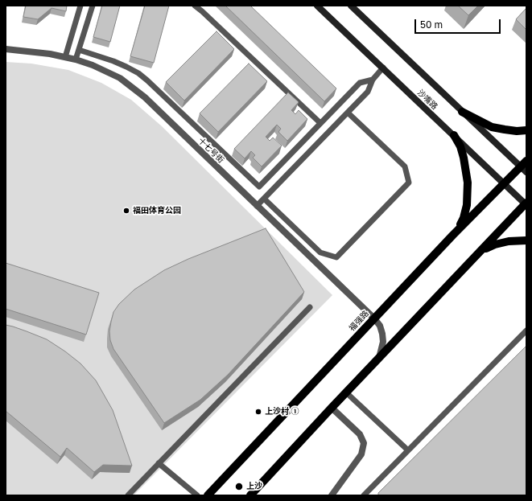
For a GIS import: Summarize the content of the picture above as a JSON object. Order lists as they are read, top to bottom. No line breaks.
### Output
{"streets":{"main road":["沙嘴路","福强路"],"street":["十七号街"]},"crossings":[["沙嘴路","福强路"],["十七号街","福强路"]],"places":["福田体育公园","上沙村 ①","上沙"],"scale_bar":"50 m"}
